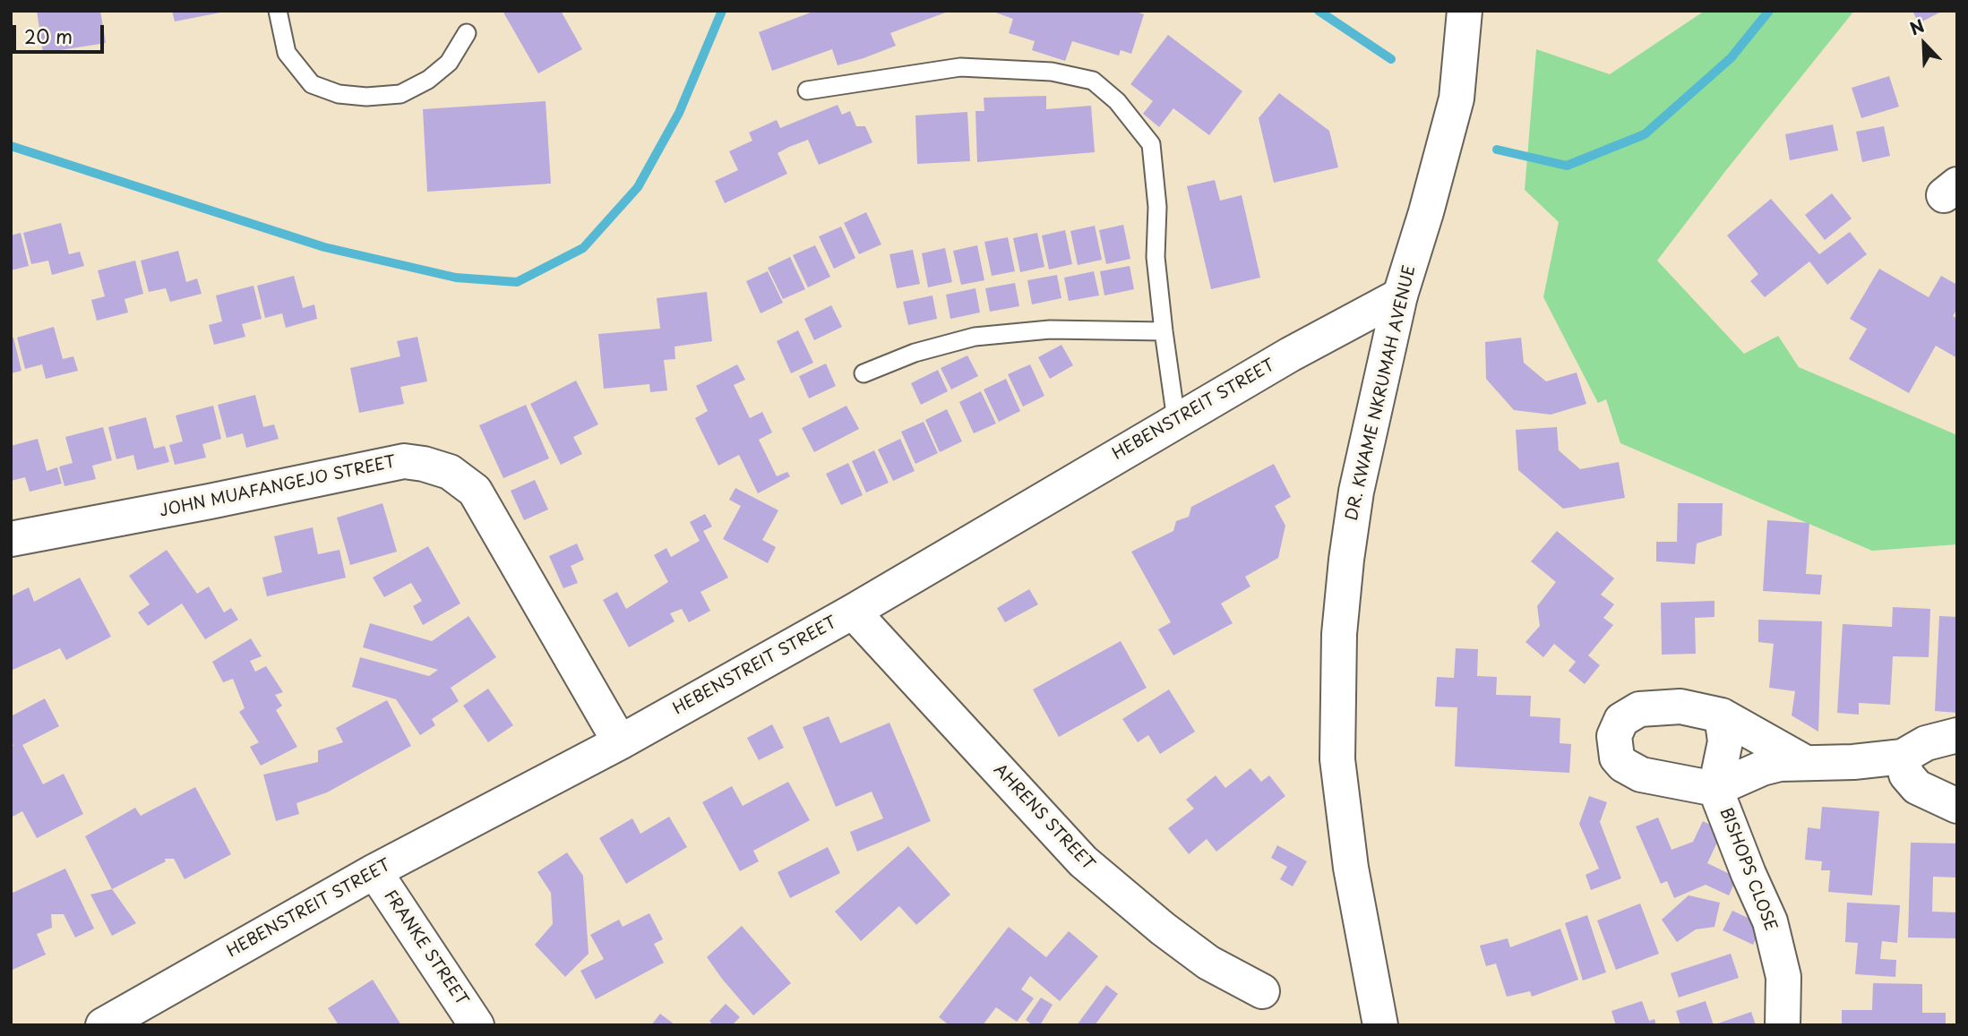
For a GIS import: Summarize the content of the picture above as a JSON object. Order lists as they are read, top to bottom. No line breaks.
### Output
{"streets":{"street":["DR. KWAME NKRUMAH AVENUE","HEBENSTREIT STREET","JOHN MUAFANGEJO STREET","AHRENS STREET","BISHOPS CLOSE","FRANKE STREET"]},"crossings":[["DR. KWAME NKRUMAH AVENUE","HEBENSTREIT STREET"],["HEBENSTREIT STREET","JOHN MUAFANGEJO STREET"],["HEBENSTREIT STREET","AHRENS STREET"],["HEBENSTREIT STREET","FRANKE STREET"]],"scale_bar":"20 m","north":"top left"}
